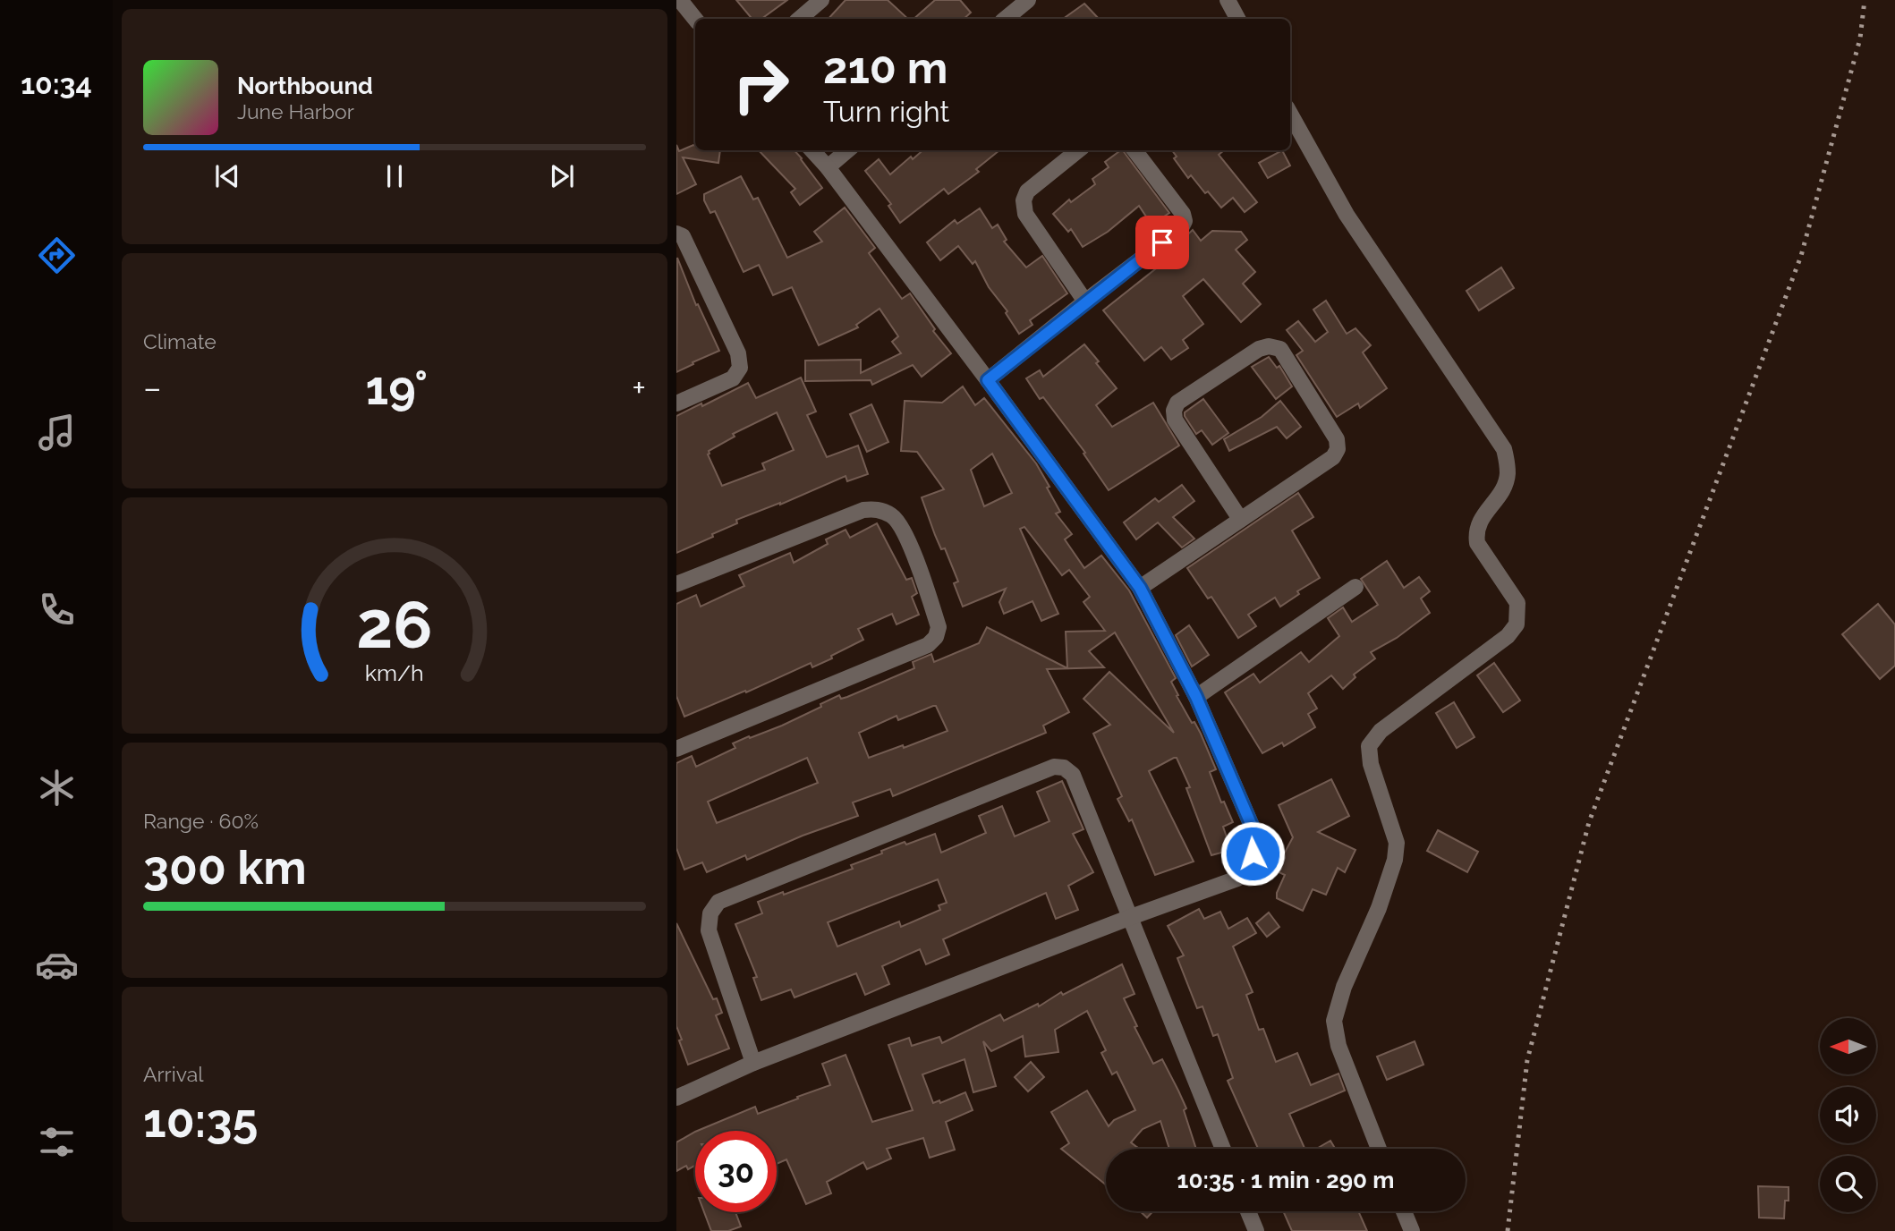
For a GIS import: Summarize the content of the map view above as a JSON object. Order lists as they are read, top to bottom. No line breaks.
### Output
{"north":"left","page":{"tabs":"10:34","turn":["210 m","Turn right"],"song":["Northbound","June Harbor"],"tile":["Climate",["Range · 60%","300 km"],["Arrival","10:35"]],"heat":["−","19°","+"],"limit":"30","trip":"10:35 · 1 min · 290 m","gauge":["26","km/h"]}}
